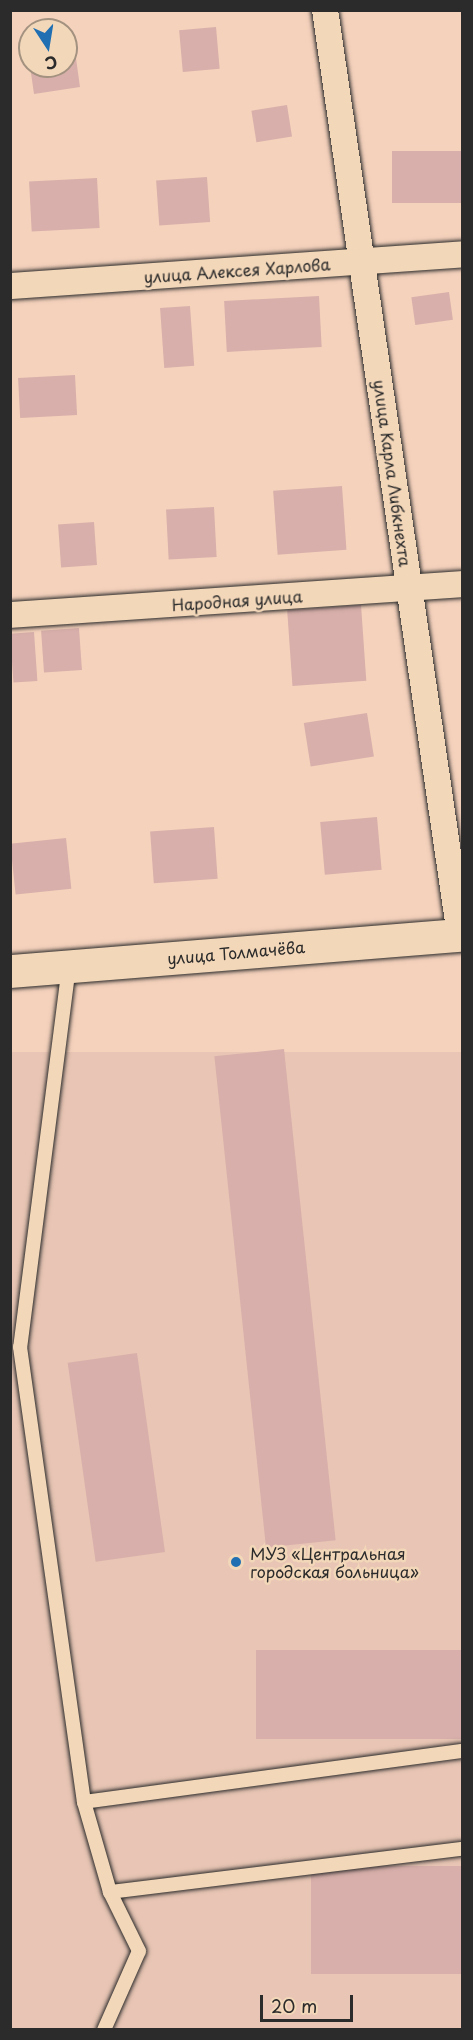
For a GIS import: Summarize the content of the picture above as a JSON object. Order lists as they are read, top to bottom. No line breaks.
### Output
{"streets":{"street":["улица Алексея Харлова","улица Карла Либкнехта","Народная улица","улица Толмачёва"]},"crossings":[["улица Алексея Харлова","улица Карла Либкнехта"],["улица Карла Либкнехта","Народная улица"],["улица Карла Либкнехта","улица Толмачёва"]],"places":["МУЗ «Центральная городская больница»"],"scale_bar":"20 m","north":"bottom"}
